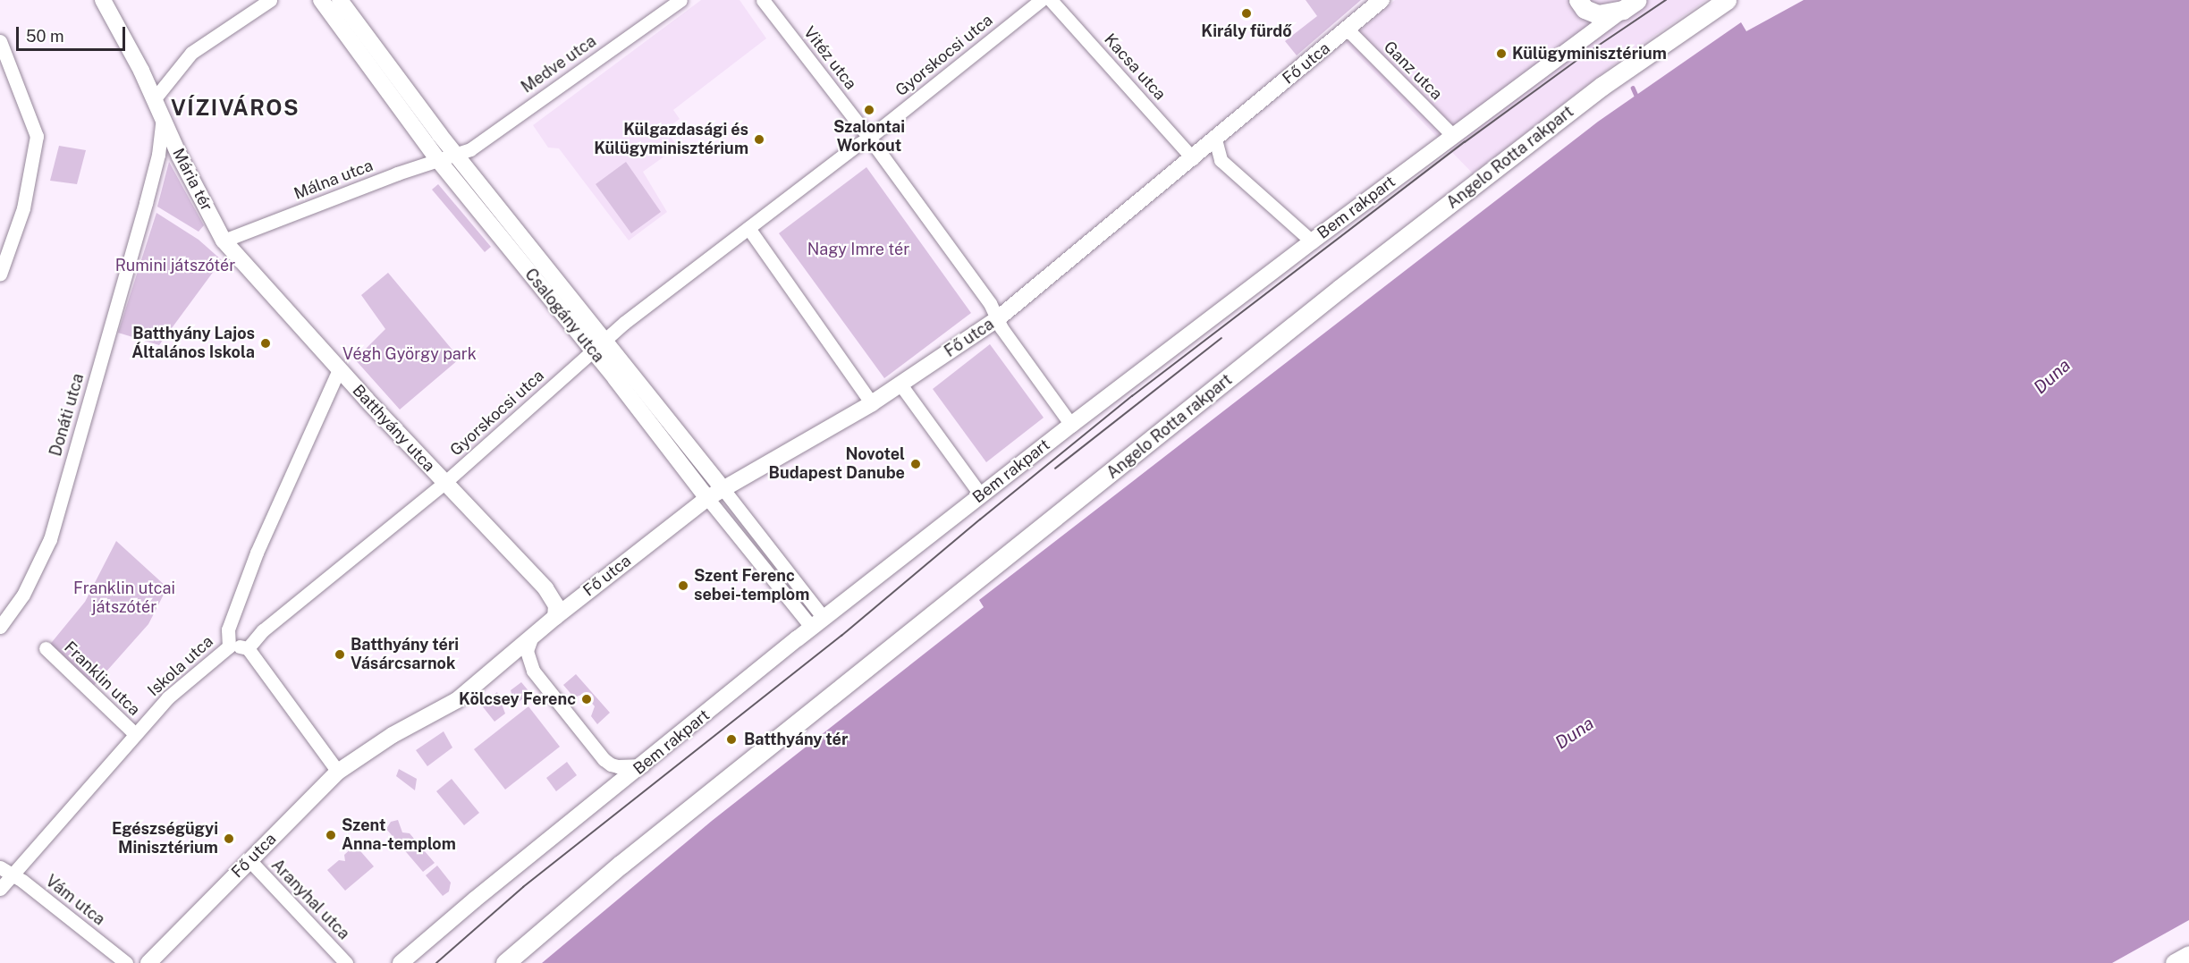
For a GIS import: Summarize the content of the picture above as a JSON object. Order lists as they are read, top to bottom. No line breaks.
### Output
{"streets":{"main road":["Angelo Rotta rakpart"],"street":["Gyorskocsi utca","Vitéz utca","Fő utca","Medve utca","Kacsa utca","Ganz utca","Mária tér","Málna utca","Bem rakpart","Csalogány utca","Donáti utca","Batthyány utca","Iskola utca","Franklin utca","Aranyhal utca","Vám utca"]},"crossings":[["Gyorskocsi utca","Vitéz utca"],["Gyorskocsi utca","Csalogány utca"],["Gyorskocsi utca","Batthyány utca"],["Fő utca","Kacsa utca"],["Fő utca","Ganz utca"],["Fő utca","Csalogány utca"],["Fő utca","Batthyány utca"],["Fő utca","Aranyhal utca"],["Medve utca","Málna utca"],["Medve utca","Csalogány utca"],["Ganz utca","Bem rakpart"],["Mária tér","Málna utca"],["Mária tér","Donáti utca"],["Mária tér","Batthyány utca"],["Málna utca","Csalogány utca"],["Málna utca","Batthyány utca"],["Bem rakpart","Csalogány utca"],["Batthyány utca","Iskola utca"],["Iskola utca","Franklin utca"],["Iskola utca","Vám utca"]],"districts":["VÍZIVÁROS"],"water":["Duna"],"parks":["Nagy Imre tér","Rumini játszótér","Végh György park","Franklin utcai játszótér"],"places":["Király fürdő","Külügyminisztérium","Szalontai Workout","Külgazdasági és Külügyminisztérium","Batthyány Lajos Általános Iskola","Novotel Budapest Danube","Szent Ferenc sebei-templom","Batthyány téri Vásárcsarnok","Kölcsey Ferenc","Batthyány tér","Szent Anna-templom","Egészségügyi Minisztérium"],"scale_bar":"50 m"}
